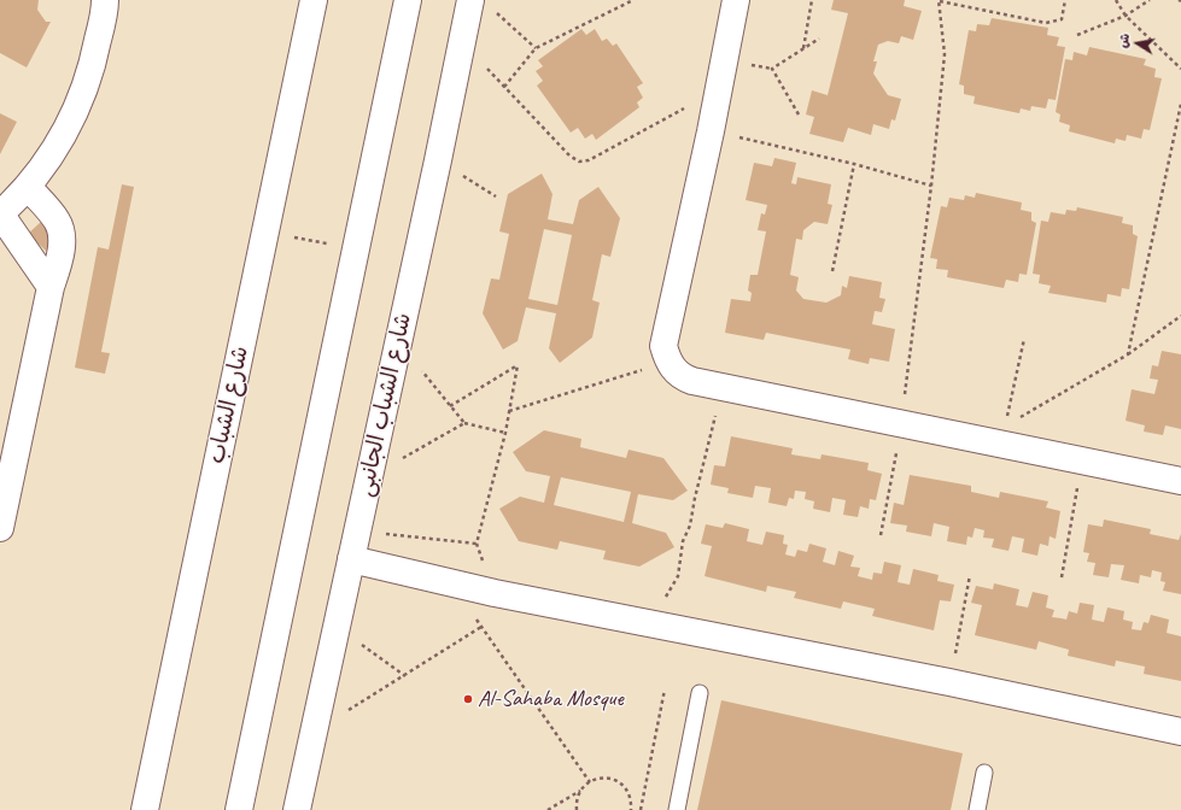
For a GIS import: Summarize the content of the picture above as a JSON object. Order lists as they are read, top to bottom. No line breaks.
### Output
{"streets":{"street":["شارع الشباب","شارع الشباب الجانبى"]},"places":["Al-Sahaba Mosque"],"north":"left"}
